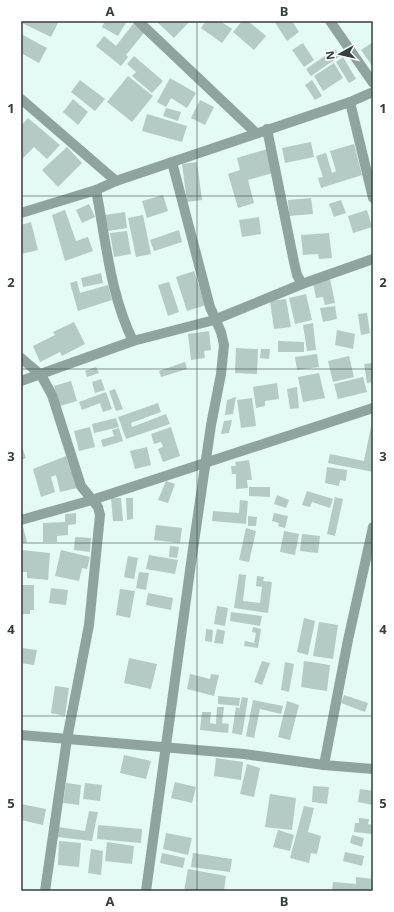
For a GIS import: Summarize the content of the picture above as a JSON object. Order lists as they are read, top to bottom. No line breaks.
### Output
{"north":"left","grid":{"columns":["A","B"],"rows":["1","2","3","4","5"]}}
